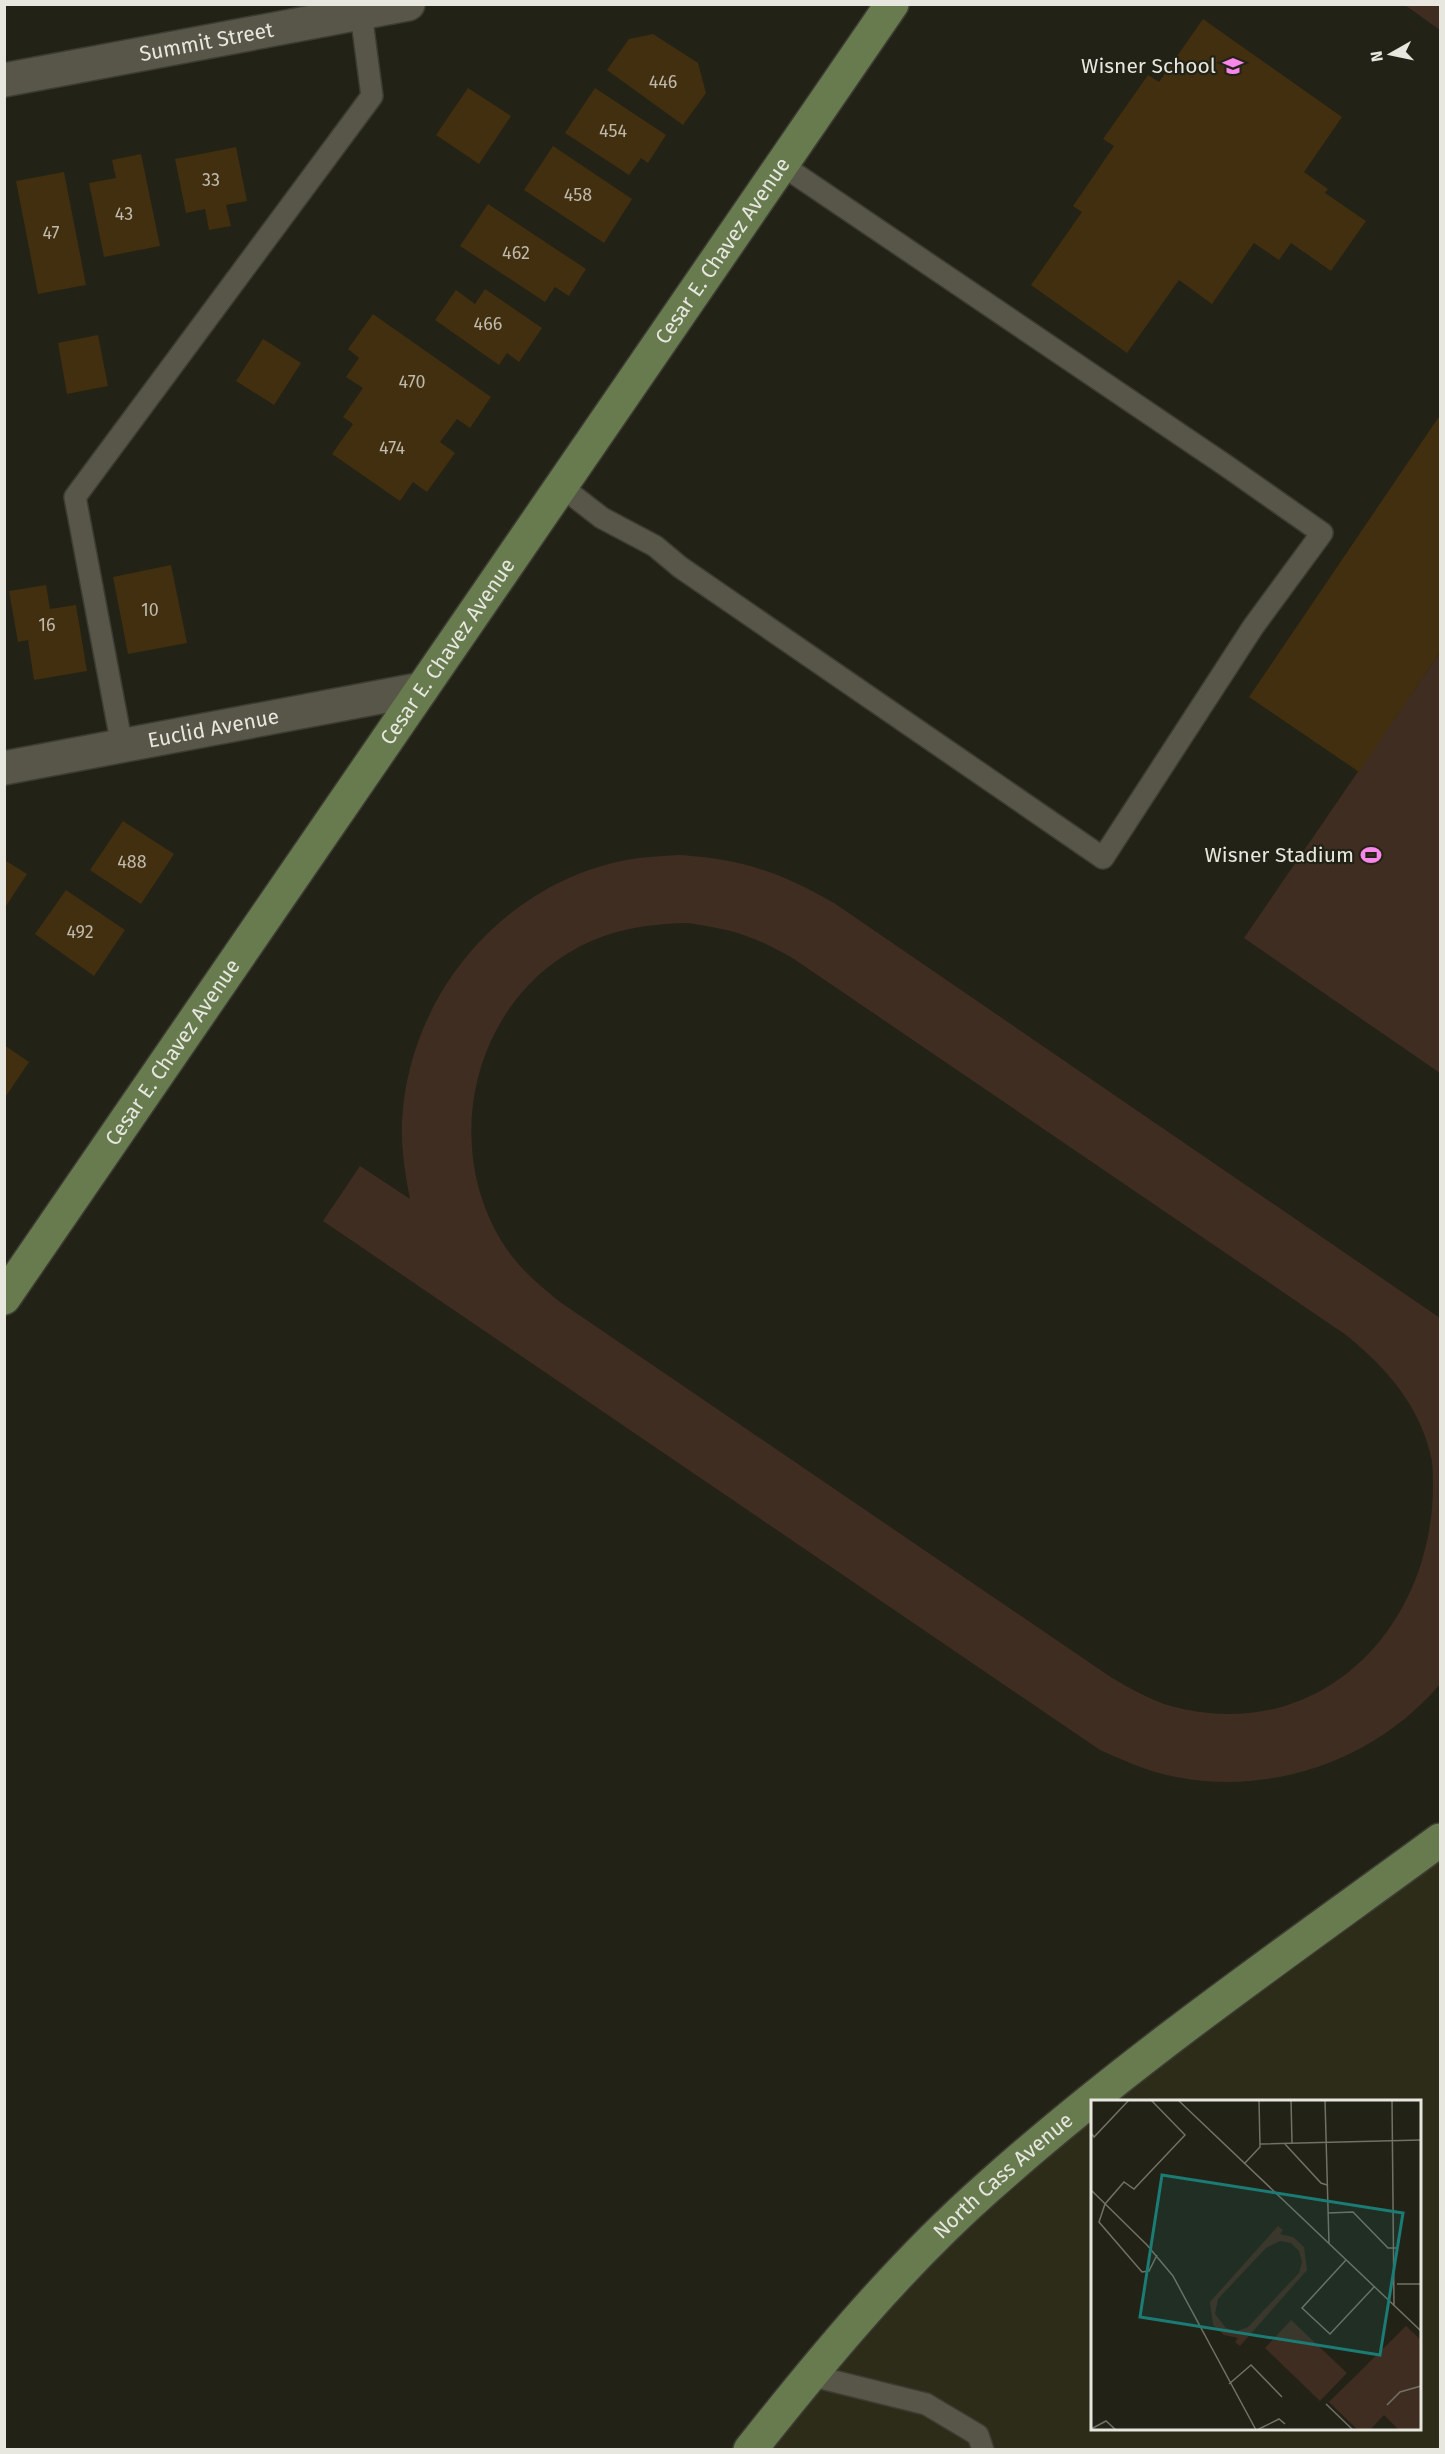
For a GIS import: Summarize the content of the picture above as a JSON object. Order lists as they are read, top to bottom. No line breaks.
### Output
{"streets":{"main road":["Cesar E. Chavez Avenue","North Cass Avenue"],"street":["Summit Street","Euclid Avenue"]},"crossings":[["Cesar E. Chavez Avenue","Euclid Avenue"]],"places":{"school or university":["Wisner School"],"sports":["Wisner Stadium"]},"house_numbers":["446","454","33","458","43","47","462","466","470","474","10","16","488","492"],"north":"left"}
